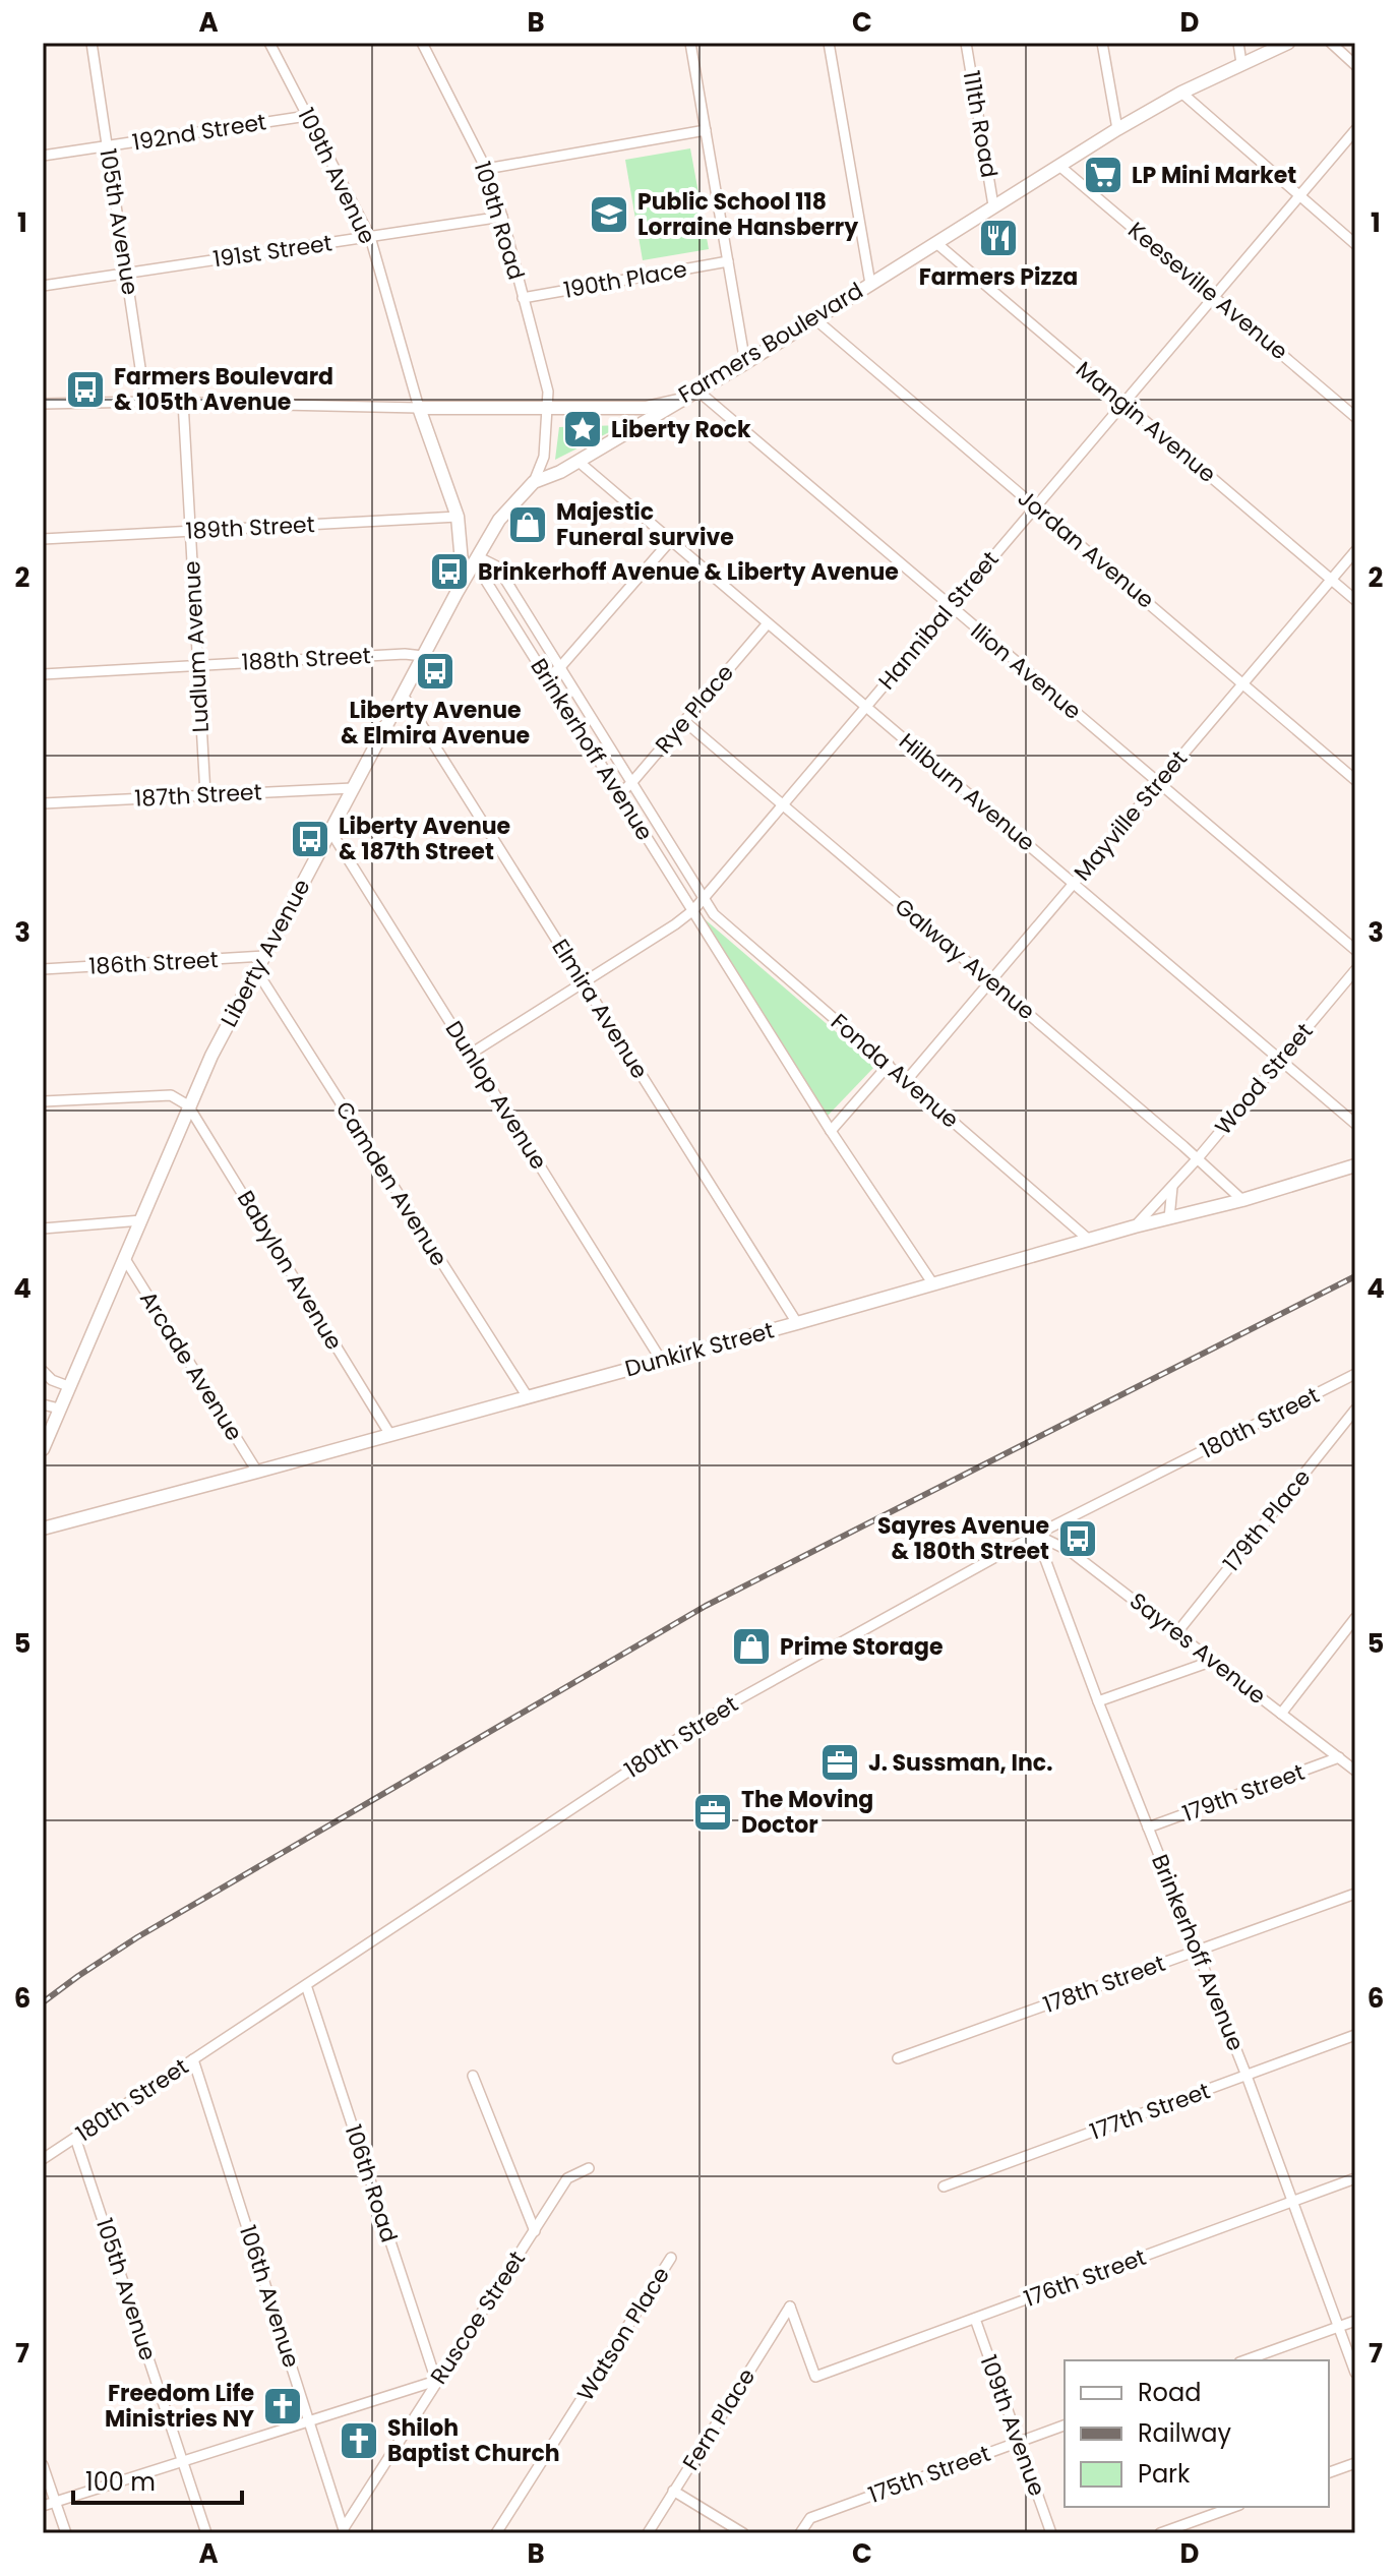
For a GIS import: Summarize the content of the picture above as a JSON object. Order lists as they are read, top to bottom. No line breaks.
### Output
{"streets":{"main road":["Farmers Boulevard","Liberty Avenue","Dunkirk Street"],"street":["111th Road","192nd Street","109th Avenue","109th Road","105th Avenue","191st Street","190th Place","Keeseville Avenue","Mangin Avenue","189th Street","Jordan Avenue","Hannibal Street","Ludlum Avenue","188th Street","Ilion Avenue","Rye Place","Brinkerhoff Avenue","Hilburn Avenue","187th Street","Mayville Street","Galway Avenue","186th Street","Elmira Avenue","Fonda Avenue","Wood Street","Dunlop Avenue","Camden Avenue","Babylon Avenue","Arcade Avenue","180th Street","179th Place","Sayres Avenue","179th Street","178th Street","177th Street","106th Road","176th Street","106th Avenue","Ruscoe Street","Watson Place","Fern Place","175th Street"]},"crossings":[["111th Road","Farmers Boulevard"],["192nd Street","109th Avenue"],["192nd Street","105th Avenue"],["109th Avenue","191st Street"],["109th Avenue","Farmers Boulevard"],["109th Avenue","176th Street"],["109th Avenue","175th Street"],["109th Road","191st Street"],["109th Road","190th Place"],["109th Road","Farmers Boulevard"],["109th Road","Liberty Avenue"],["105th Avenue","191st Street"],["105th Avenue","Farmers Boulevard"],["105th Avenue","180th Street"],["Keeseville Avenue","Farmers Boulevard"],["Keeseville Avenue","Hannibal Street"],["Farmers Boulevard","Mangin Avenue"],["Farmers Boulevard","Jordan Avenue"],["Farmers Boulevard","Ludlum Avenue"],["Farmers Boulevard","Ilion Avenue"],["Farmers Boulevard","Liberty Avenue"],["Mangin Avenue","Hannibal Street"],["Mangin Avenue","Mayville Street"],["189th Street","Ludlum Avenue"],["Jordan Avenue","Hannibal Street"],["Jordan Avenue","Mayville Street"],["Hannibal Street","Ilion Avenue"],["Hannibal Street","Brinkerhoff Avenue"],["Hannibal Street","Hilburn Avenue"],["Hannibal Street","Galway Avenue"],["Hannibal Street","Elmira Avenue"],["Hannibal Street","Fonda Avenue"],["Hannibal Street","Dunlop Avenue"],["Ludlum Avenue","188th Street"],["Ludlum Avenue","187th Street"],["188th Street","Liberty Avenue"],["Ilion Avenue","Mayville Street"],["Rye Place","Brinkerhoff Avenue"],["Rye Place","Hilburn Avenue"],["Rye Place","Galway Avenue"],["Brinkerhoff Avenue","Liberty Avenue"],["Brinkerhoff Avenue","Fonda Avenue"],["Brinkerhoff Avenue","Dunkirk Street"],["Brinkerhoff Avenue","180th Street"],["Brinkerhoff Avenue","Sayres Avenue"],["Brinkerhoff Avenue","179th Street"],["Brinkerhoff Avenue","178th Street"],["Brinkerhoff Avenue","177th Street"],["Brinkerhoff Avenue","176th Street"],["Hilburn Avenue","Mayville Street"],["Hilburn Avenue","Liberty Avenue"],["Hilburn Avenue","Wood Street"],["187th Street","Liberty Avenue"],["Mayville Street","Galway Avenue"],["Mayville Street","Fonda Avenue"],["Liberty Avenue","186th Street"],["Liberty Avenue","Elmira Avenue"],["Liberty Avenue","Dunlop Avenue"],["Liberty Avenue","Camden Avenue"],["Liberty Avenue","Babylon Avenue"],["Liberty Avenue","Arcade Avenue"],["Galway Avenue","Wood Street"],["Galway Avenue","Dunkirk Street"],["Elmira Avenue","Dunkirk Street"],["Fonda Avenue","Dunkirk Street"],["Wood Street","Dunkirk Street"],["Dunlop Avenue","Dunkirk Street"],["Camden Avenue","Dunkirk Street"],["Babylon Avenue","Dunkirk Street"],["Dunkirk Street","Arcade Avenue"],["180th Street","Sayres Avenue"],["180th Street","106th Road"],["180th Street","106th Avenue"],["179th Place","Sayres Avenue"],["Sayres Avenue","179th Street"],["106th Road","Ruscoe Street"],["176th Street","Fern Place"],["106th Avenue","Ruscoe Street"]],"places":{"supermarket":["LP Mini Market"],"school or university":["Public School 118 Lorraine Hansberry"],"restaurant":["Farmers Pizza"],"bus stop":["Farmers Boulevard & 105th Avenue","Brinkerhoff Avenue & Liberty Avenue","Liberty Avenue & Elmira Avenue","Liberty Avenue & 187th Street","Sayres Avenue & 180th Street"],"place":["Liberty Rock"],"shop":["Majestic Funeral survive","Prime Storage"],"office":["J. Sussman, Inc.","The Moving Doctor"],"church":["Freedom Life Ministries NY","Shiloh Baptist Church"]},"legend":["Road","Railway","Park"],"scale_bar":"100 m","grid":{"columns":["A","B","C","D"],"rows":["1","2","3","4","5","6","7"]}}
